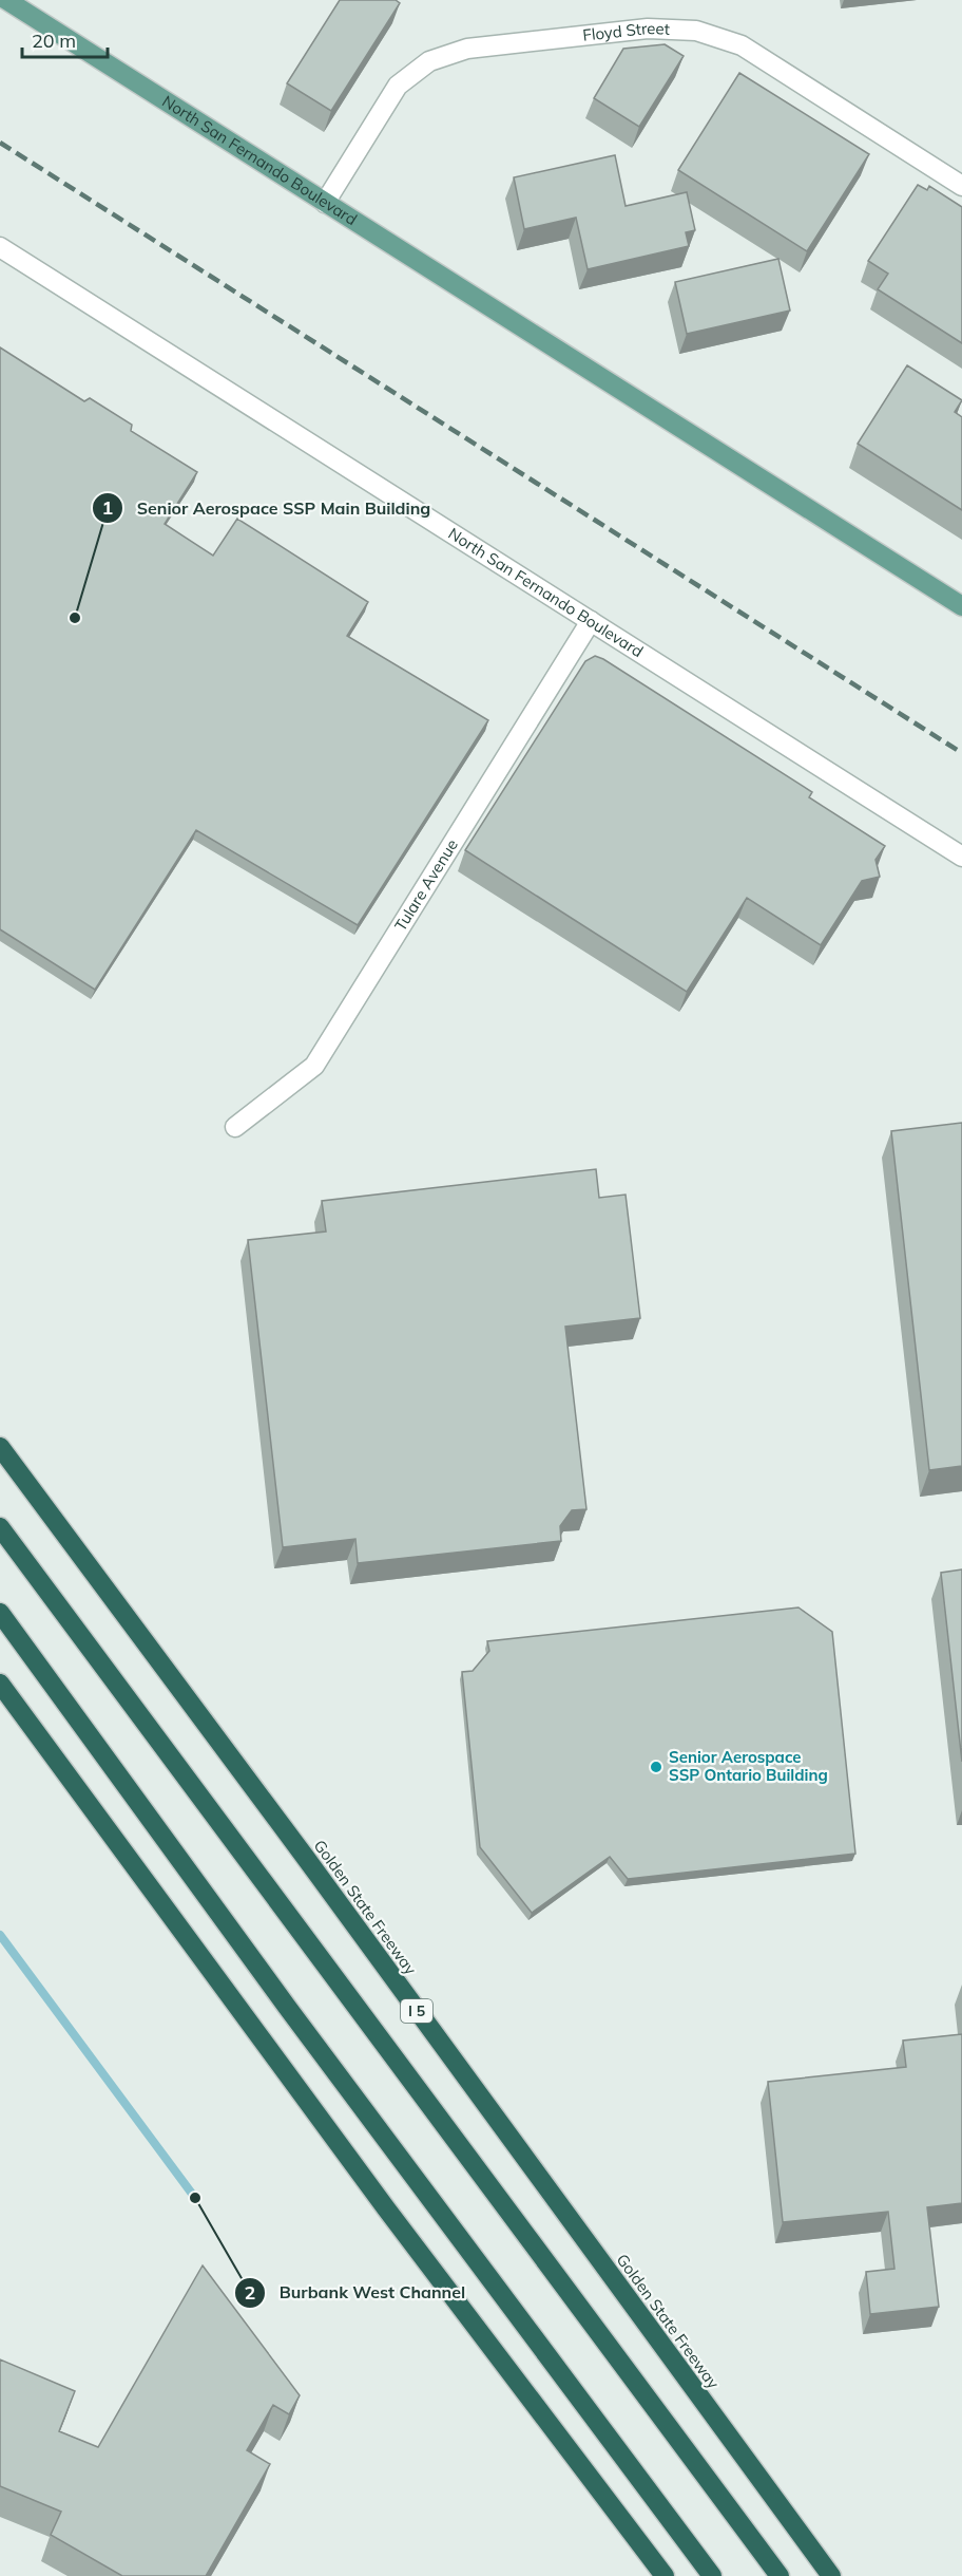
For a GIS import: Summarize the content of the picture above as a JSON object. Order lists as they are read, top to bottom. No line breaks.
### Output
{"streets":{"highway":["Golden State Freeway","I 5"],"main road":["North San Fernando Boulevard"],"street":["Floyd Street","Tulare Avenue"]},"crossings":[["Floyd Street","North San Fernando Boulevard"],["North San Fernando Boulevard","Tulare Avenue"]],"places":["Senior Aerospace SSP Main Building","Senior Aerospace SSP Ontario Building","Burbank West Channel"],"scale_bar":"20 m"}
